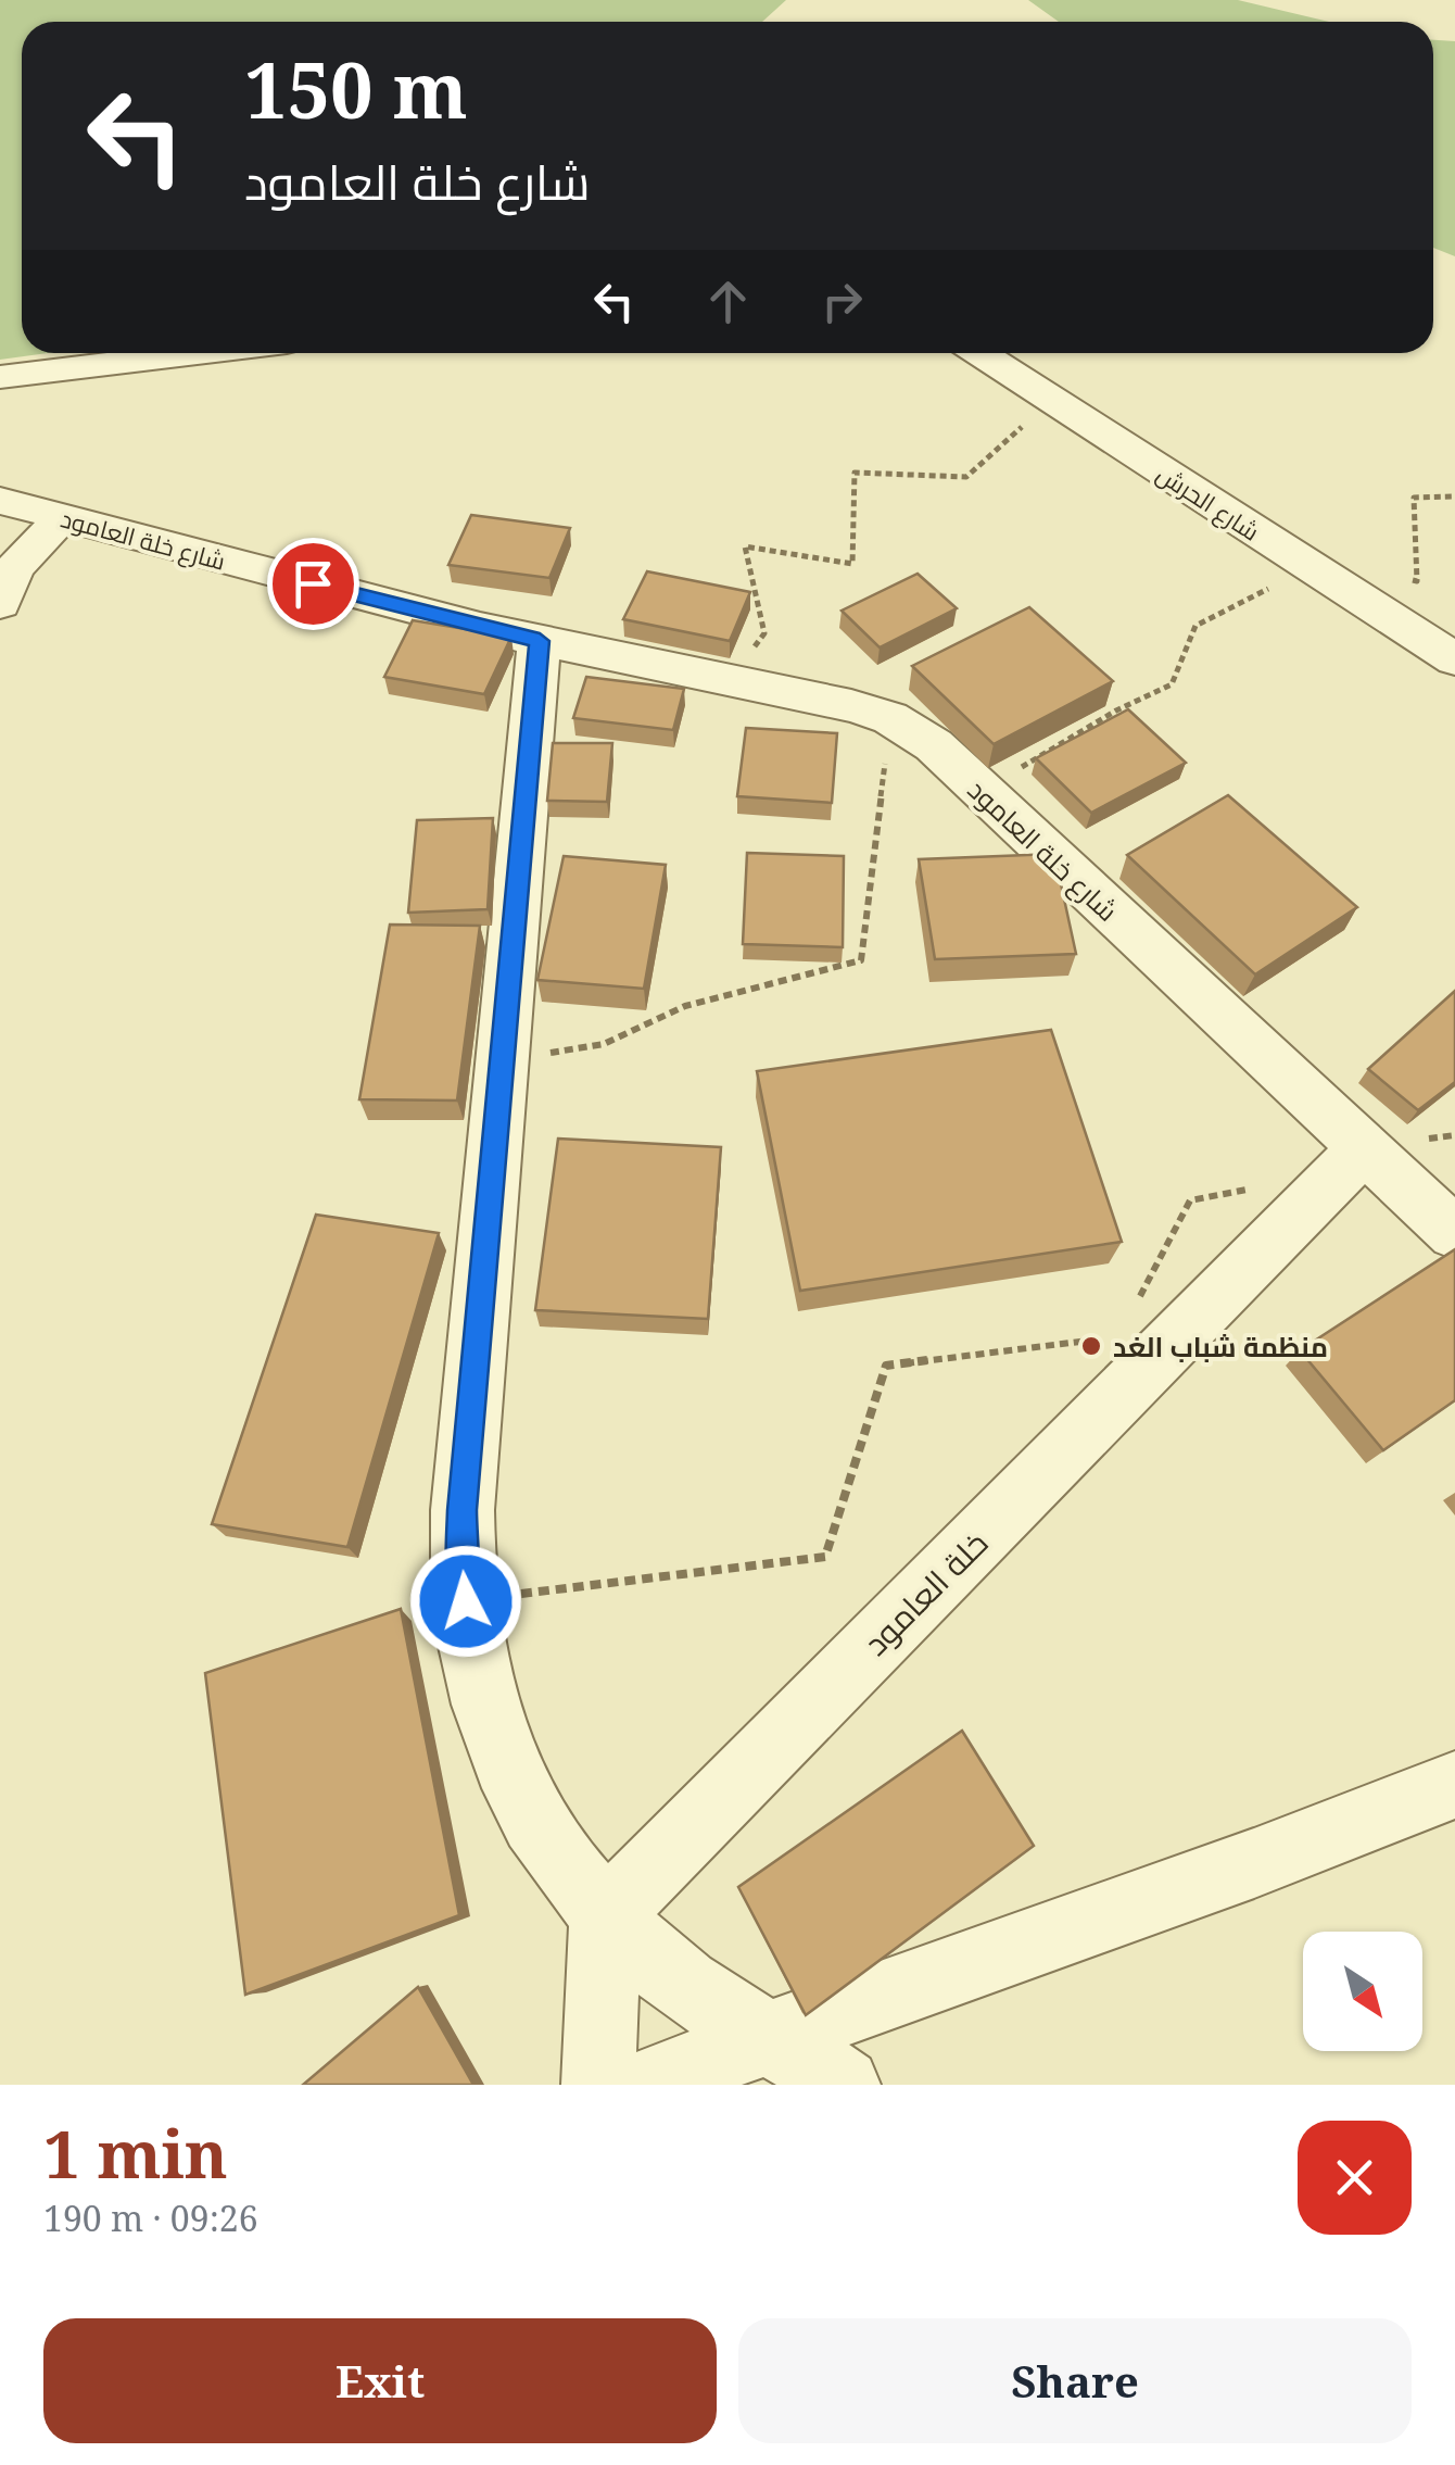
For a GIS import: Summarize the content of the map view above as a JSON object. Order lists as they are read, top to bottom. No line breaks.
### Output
{"streets":{"street":["شارع الحرش","شارع خلة العامود","خلة العامود"]},"crossings":[["شارع خلة العامود","خلة العامود"]],"places":["منظمة شباب الغد"],"north":"bottom right","page":{"turn":["150 m","شارع خلة العامود"],"heading":["1 min","190 m · 09:26"],"buttons":["Exit","Share"]}}
